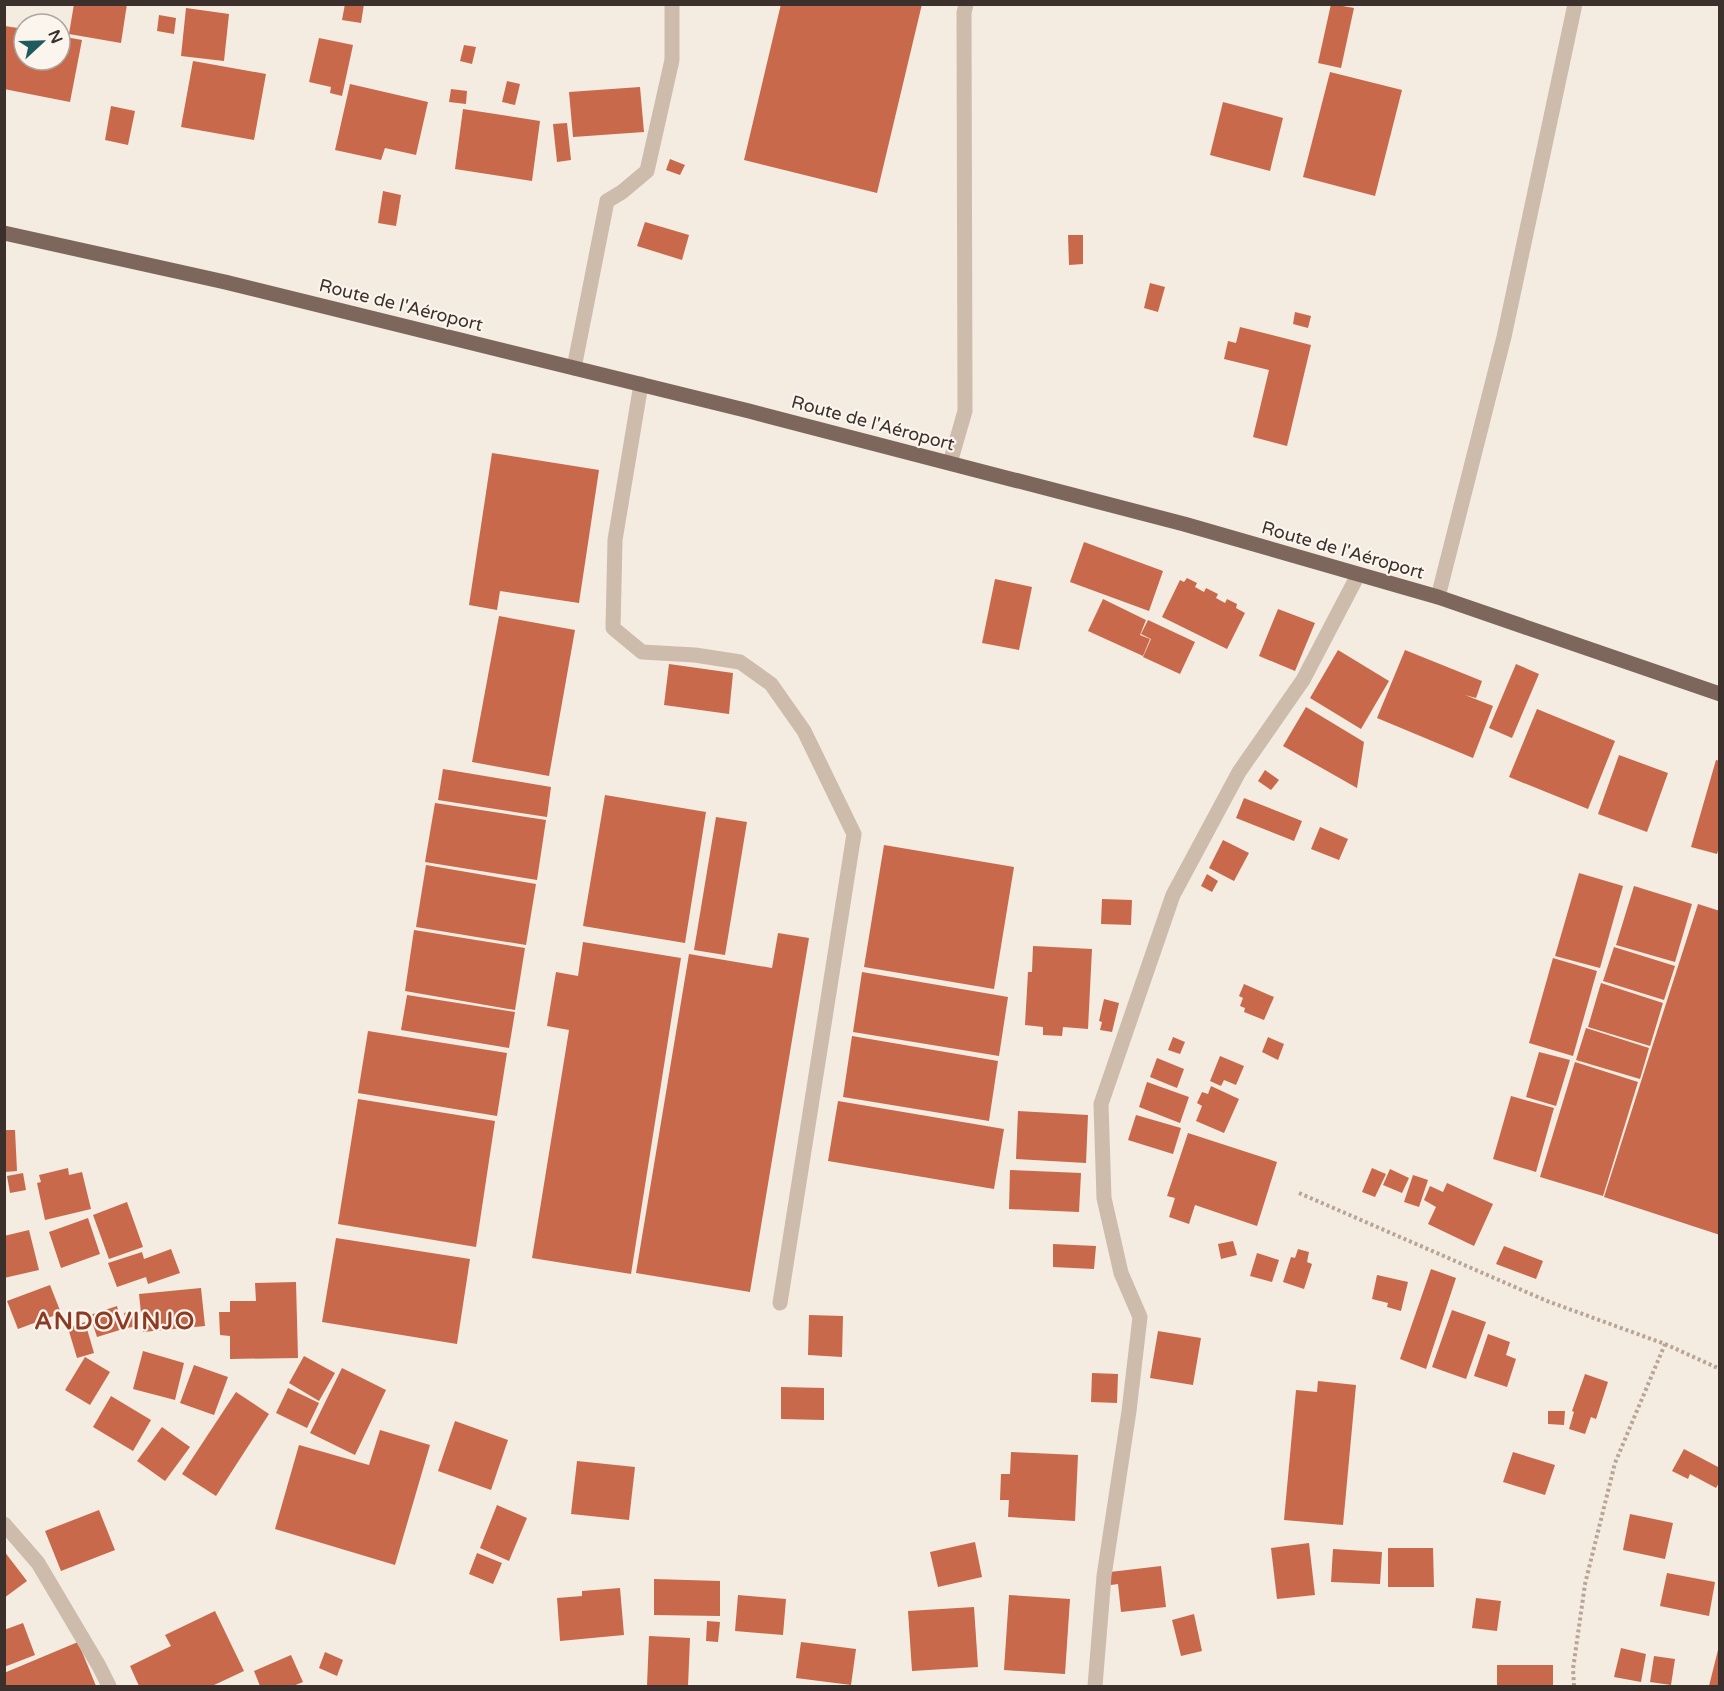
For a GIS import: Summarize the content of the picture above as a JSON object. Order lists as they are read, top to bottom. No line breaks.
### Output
{"streets":{"main road":["Route de l'Aéroport"]},"districts":["ANDOVINJO"],"north":"right"}
